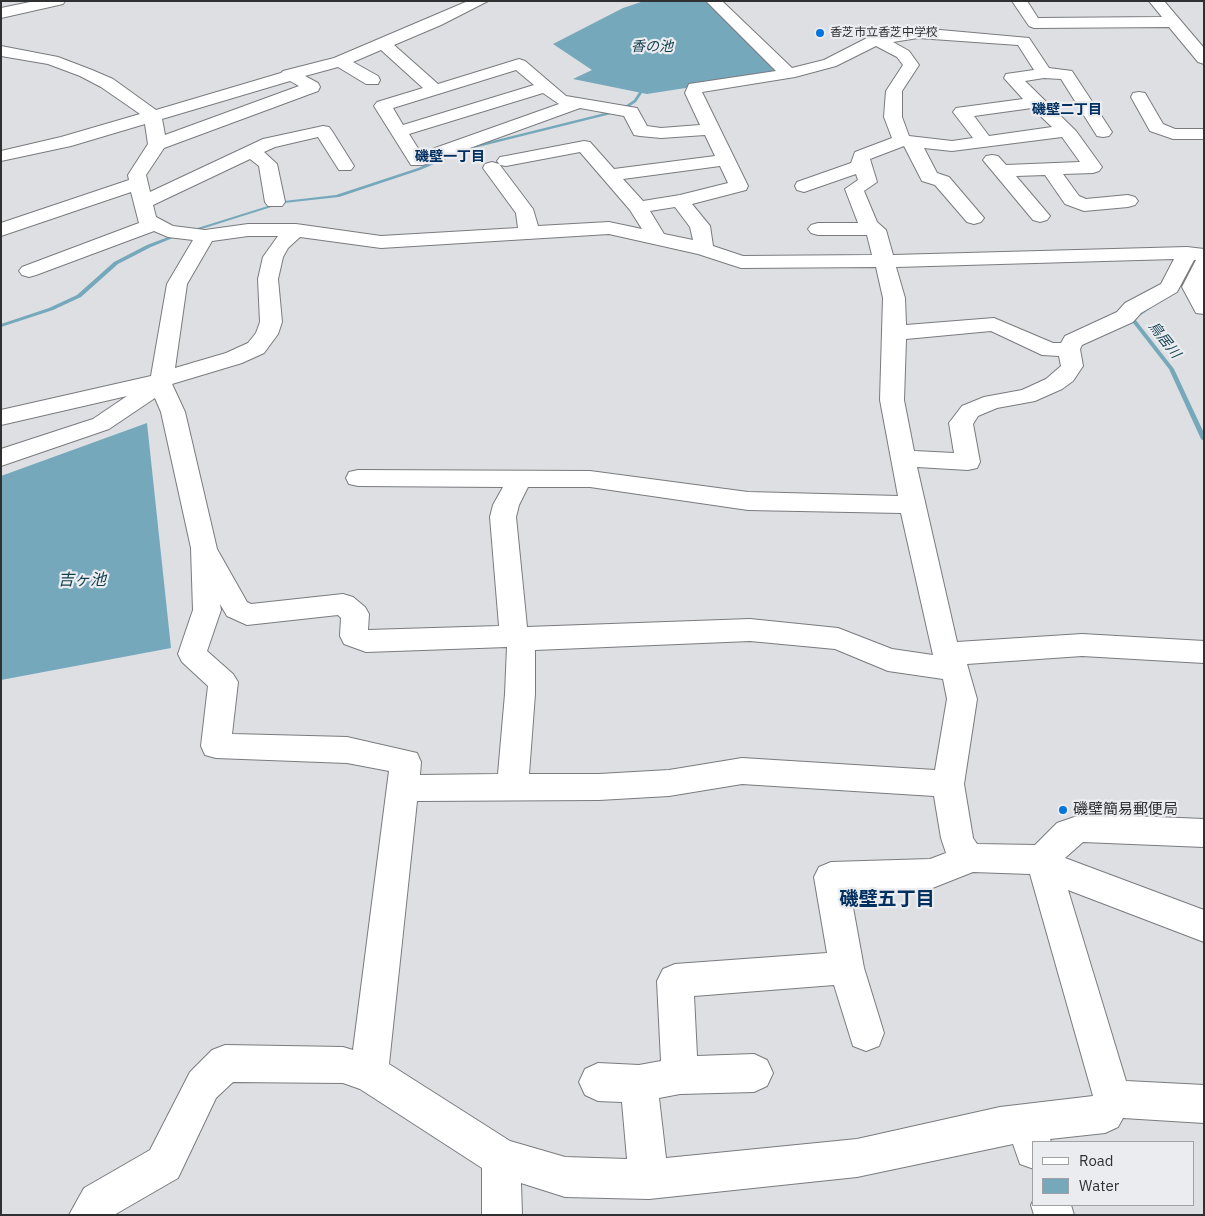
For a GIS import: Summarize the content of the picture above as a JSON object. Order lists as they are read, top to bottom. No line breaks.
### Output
{"districts":["磯壁二丁目","磯壁一丁目","磯壁五丁目"],"water":["香の池","鳥居川","吉ヶ池"],"places":["香芝市立香芝中学校","磯壁簡易郵便局"],"legend":["Road","Water"]}
